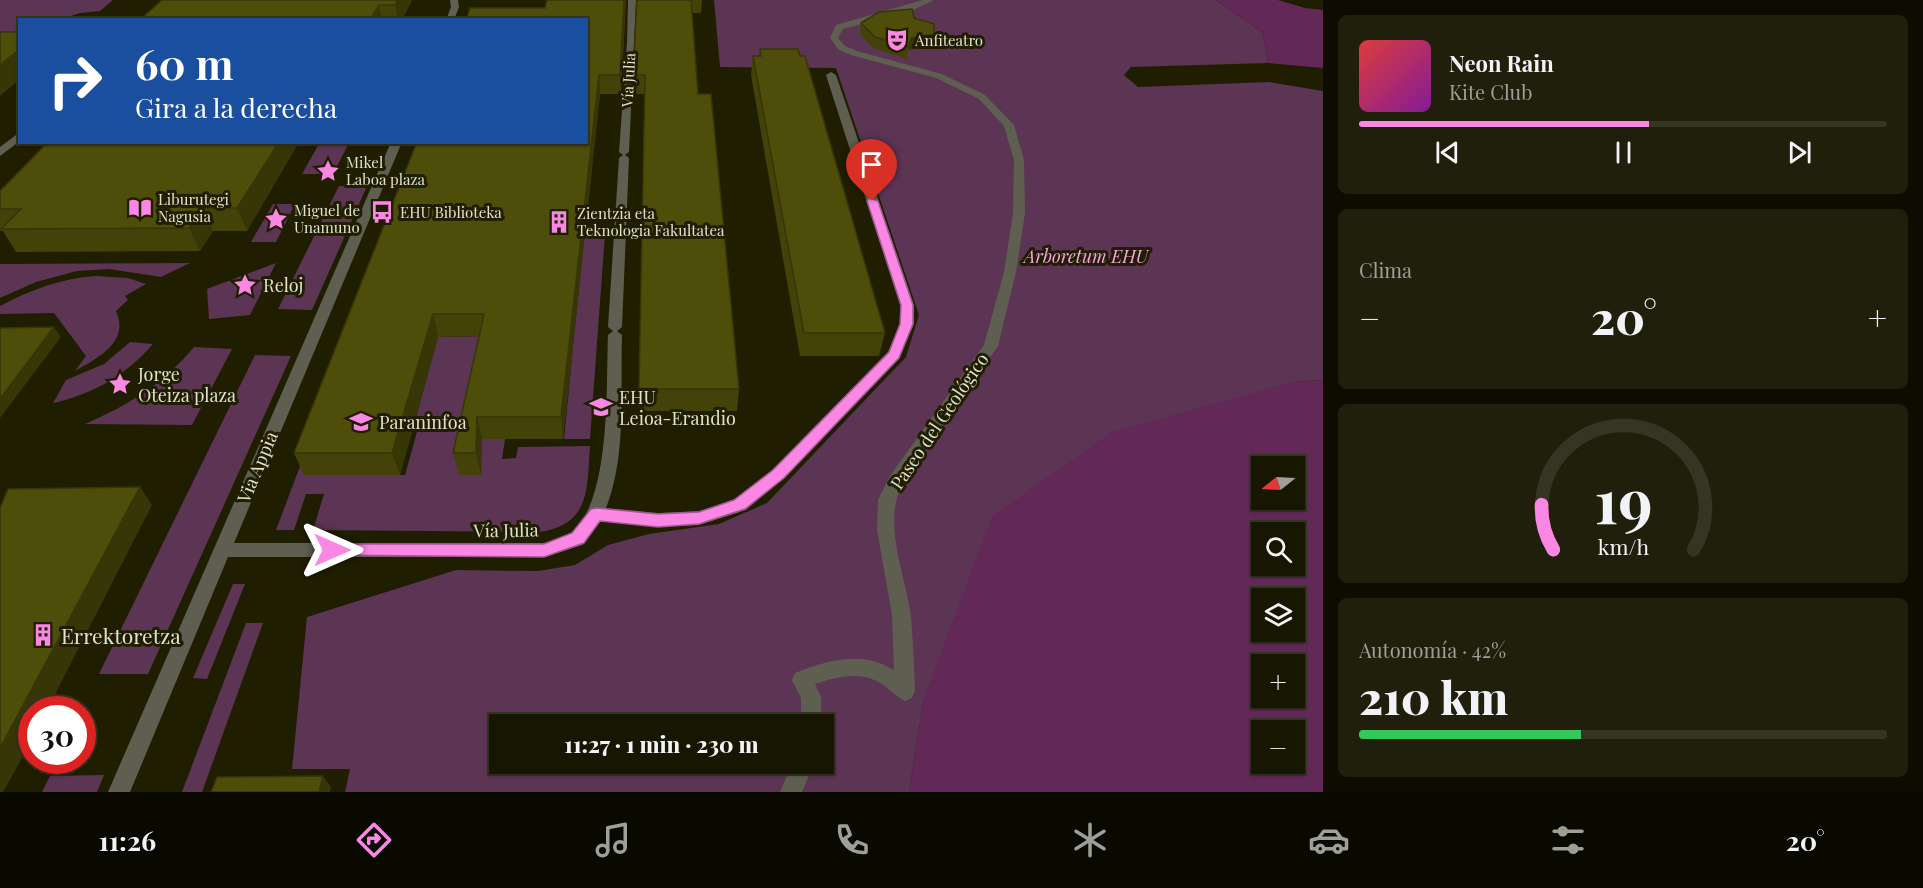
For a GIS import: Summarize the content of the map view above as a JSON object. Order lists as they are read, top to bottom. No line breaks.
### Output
{"streets":{"street":["Vía Julia","Paseo del Geológico","Via Appia"]},"crossings":[["Vía Julia","Via Appia"]],"parks":["Arboretum EHU"],"places":{"theatre":["Anfiteatro"],"place":["Mikel Laboa plaza","Miguel de Unamuno","Reloj","Jorge Oteiza plaza"],"library":["Liburutegi Nagusia"],"bus stop":["EHU Biblioteka"],"building":["Zientzia eta Teknologia Fakultatea","Errektoretza"],"school or university":["EHU Leioa-Erandio","Paraninfoa"]},"north":"left","page":{"turn":["60 m","Gira a la derecha"],"song":["Neon Rain","Kite Club"],"tile":["Clima",["Autonomía · 42%","210 km"]],"heat":["−","20°","+"],"map_buttons":["+","−"],"limit":"30","trip":"11:27 · 1 min · 230 m","tabs":["11:26","20°"],"gauge":["19","km/h"]}}
